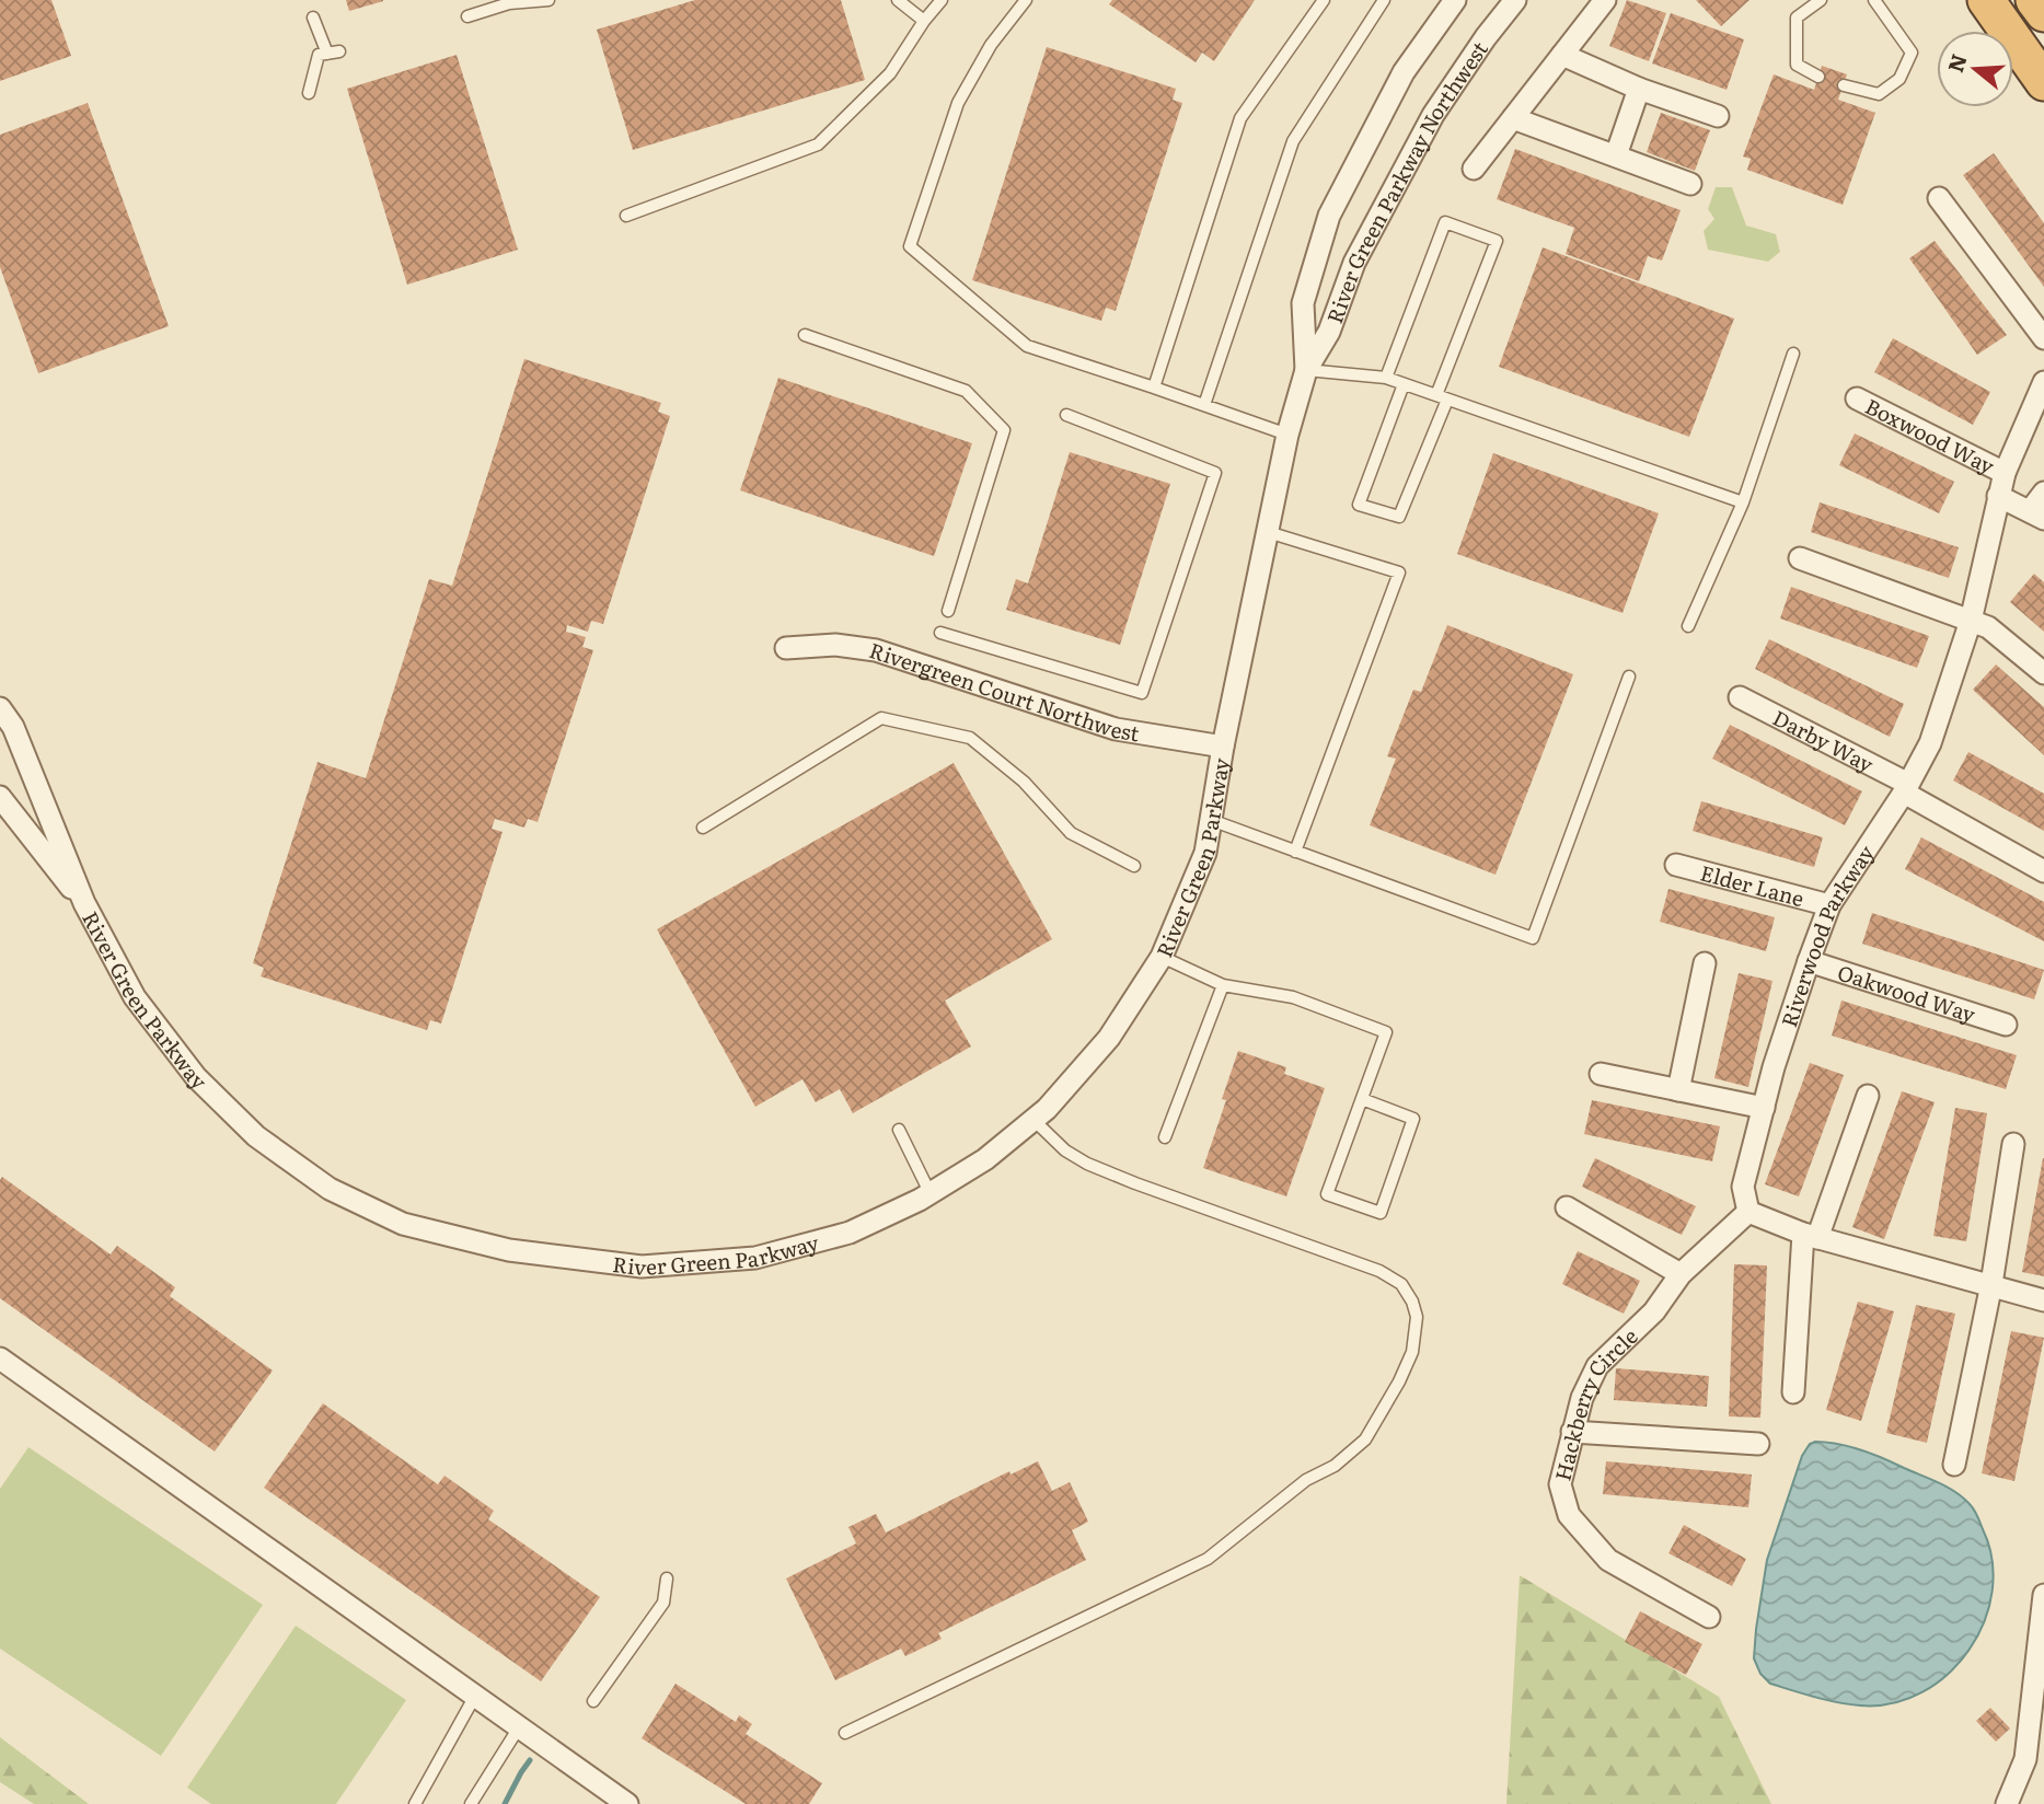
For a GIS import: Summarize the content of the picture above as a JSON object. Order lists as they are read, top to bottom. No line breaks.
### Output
{"streets":{"street":["River Green Parkway Northwest","Boxwood Way","Rivergreen Court Northwest","Darby Way","River Green Parkway","Elder Lane","Riverwood Parkway","Oakwood Way","Hackberry Circle"]},"crossings":[["River Green Parkway Northwest","Rivergreen Court Northwest"],["River Green Parkway Northwest","River Green Parkway"],["Boxwood Way","Riverwood Parkway"],["Rivergreen Court Northwest","River Green Parkway"],["Darby Way","Riverwood Parkway"],["Elder Lane","Riverwood Parkway"],["Riverwood Parkway","Oakwood Way"],["Riverwood Parkway","Hackberry Circle"]],"north":"left"}
